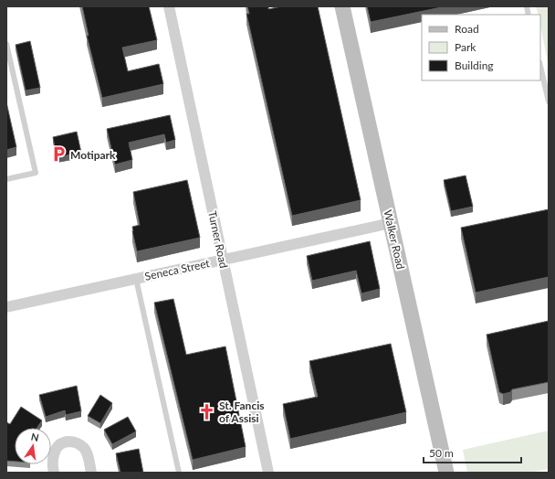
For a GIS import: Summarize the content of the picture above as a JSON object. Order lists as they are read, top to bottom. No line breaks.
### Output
{"streets":{"main road":["Walker Road"],"street":["Turner Road","Seneca Street"]},"crossings":[["Turner Road","Seneca Street"],["Walker Road","Seneca Street"]],"places":{"parking":["Motipark"],"church":["St. Fancis of Assisi"]},"legend":["Road","Park","Building"],"scale_bar":"50 m","north":"top"}
